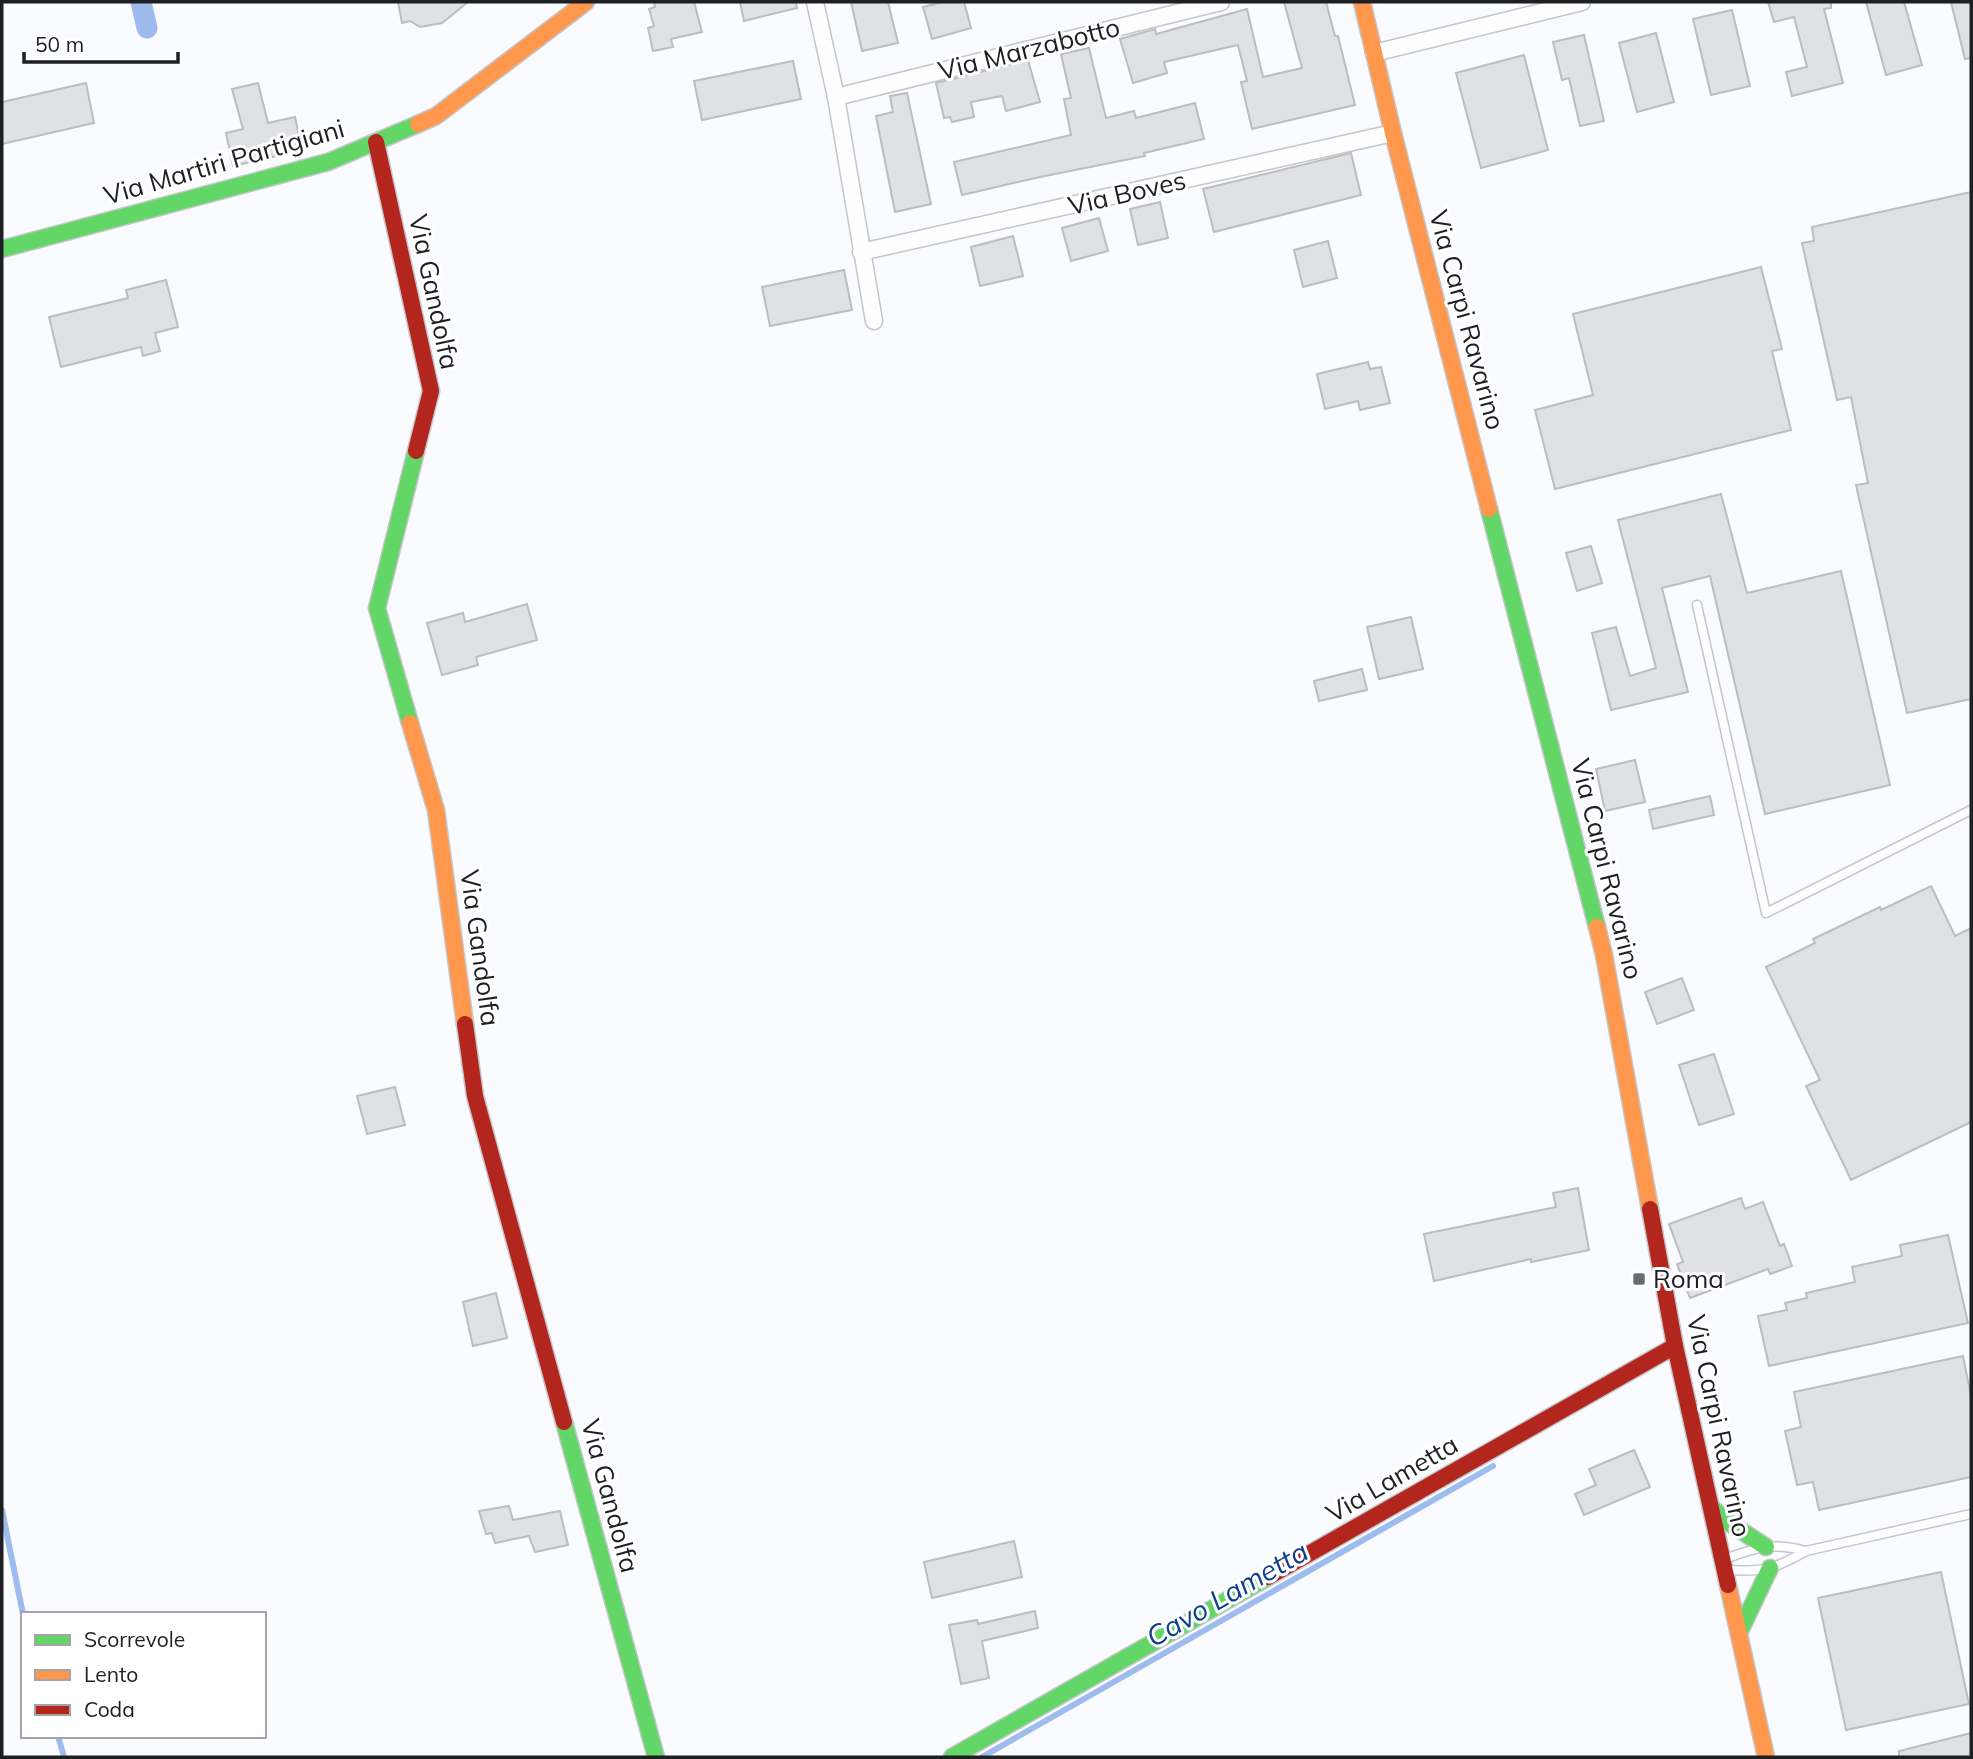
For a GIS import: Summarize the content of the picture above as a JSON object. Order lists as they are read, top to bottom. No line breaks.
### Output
{"streets":{"street":["Via Marzabotto","Via Martiri Partigiani","Via Boves","Via Gandolfa","Via Carpi Ravarino","Via Lametta"]},"crossings":[["Via Martiri Partigiani","Via Gandolfa"],["Via Boves","Via Carpi Ravarino"],["Via Carpi Ravarino","Via Lametta"]],"water":["Cavo Lametta"],"places":{"transit":["Roma"]},"legend":["Scorrevole","Lento","Coda"],"scale_bar":"50 m"}
